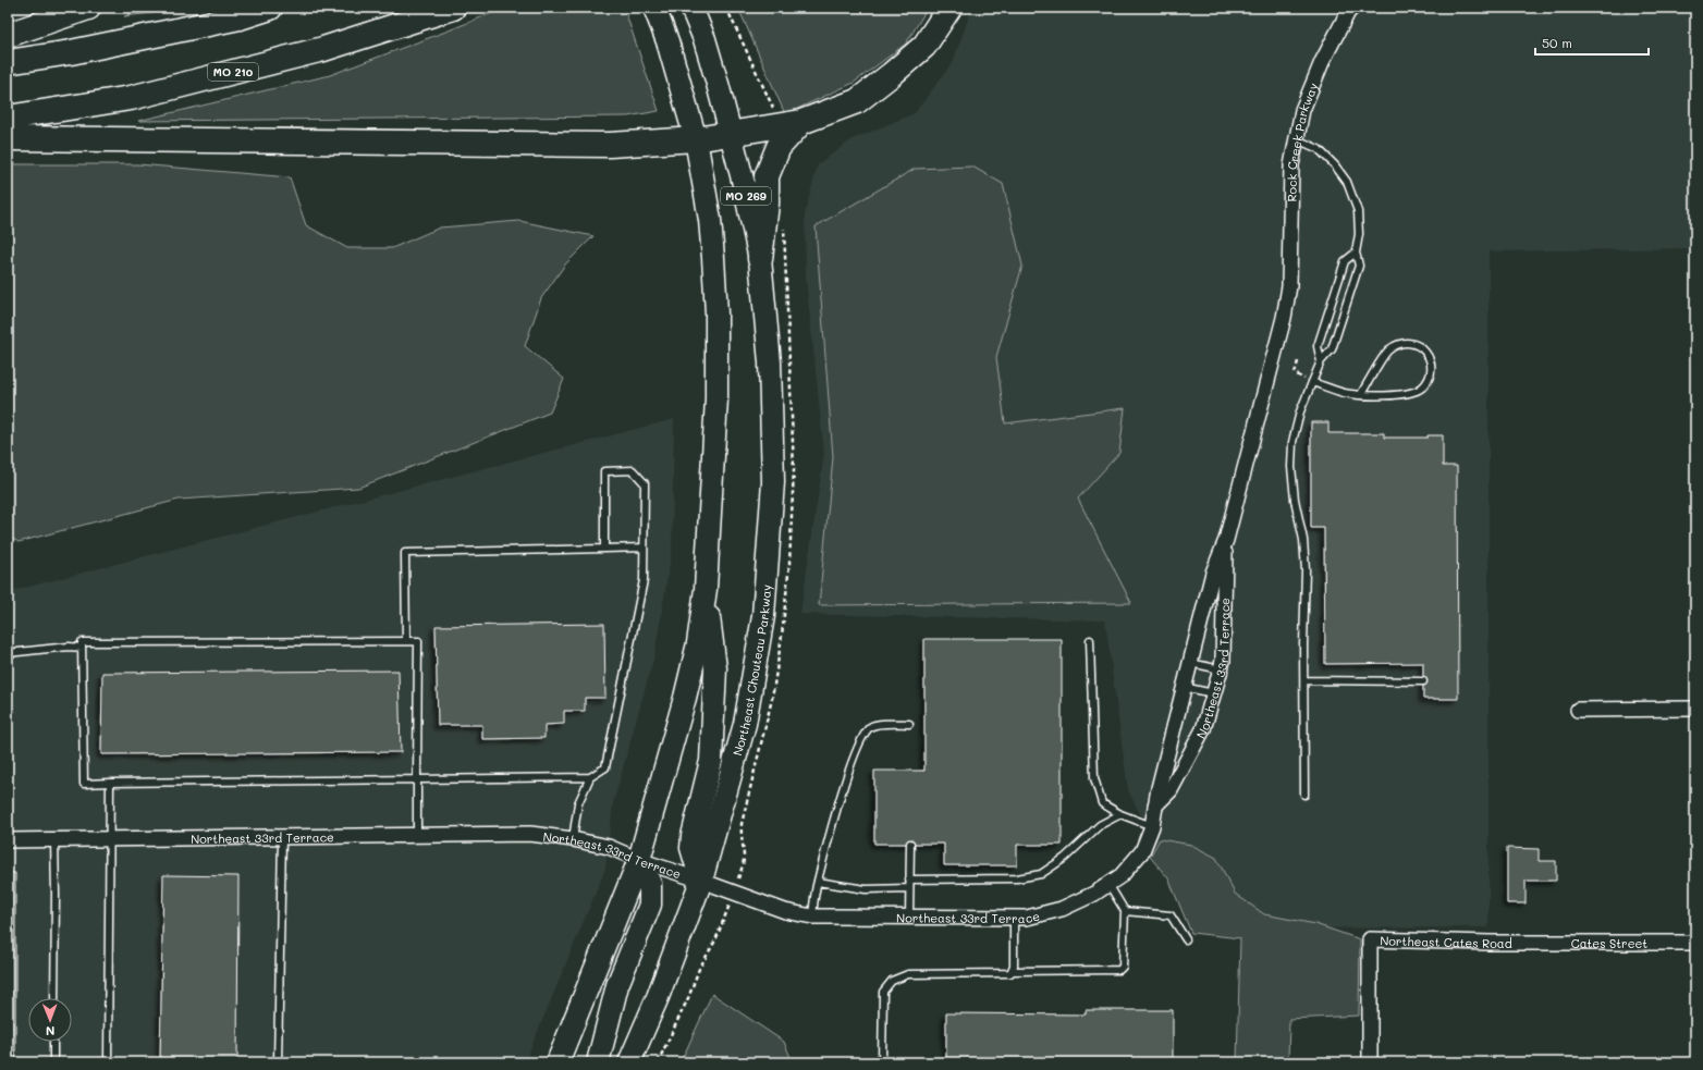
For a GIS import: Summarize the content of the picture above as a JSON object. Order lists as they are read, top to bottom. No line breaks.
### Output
{"streets":{"highway":["MO 210"],"main road":["MO 269","Northeast Chouteau Parkway"],"street":["Rock Creek Parkway","Northeast 33rd Terrace","Northeast Cates Road","Cates Street"]},"crossings":[["Rock Creek Parkway","Northeast 33rd Terrace"],["MO 269","Northeast Chouteau Parkway"],["Northeast 33rd Terrace","Northeast Chouteau Parkway"],["Northeast Cates Road","Cates Street"]],"scale_bar":"50 m","north":"bottom"}
